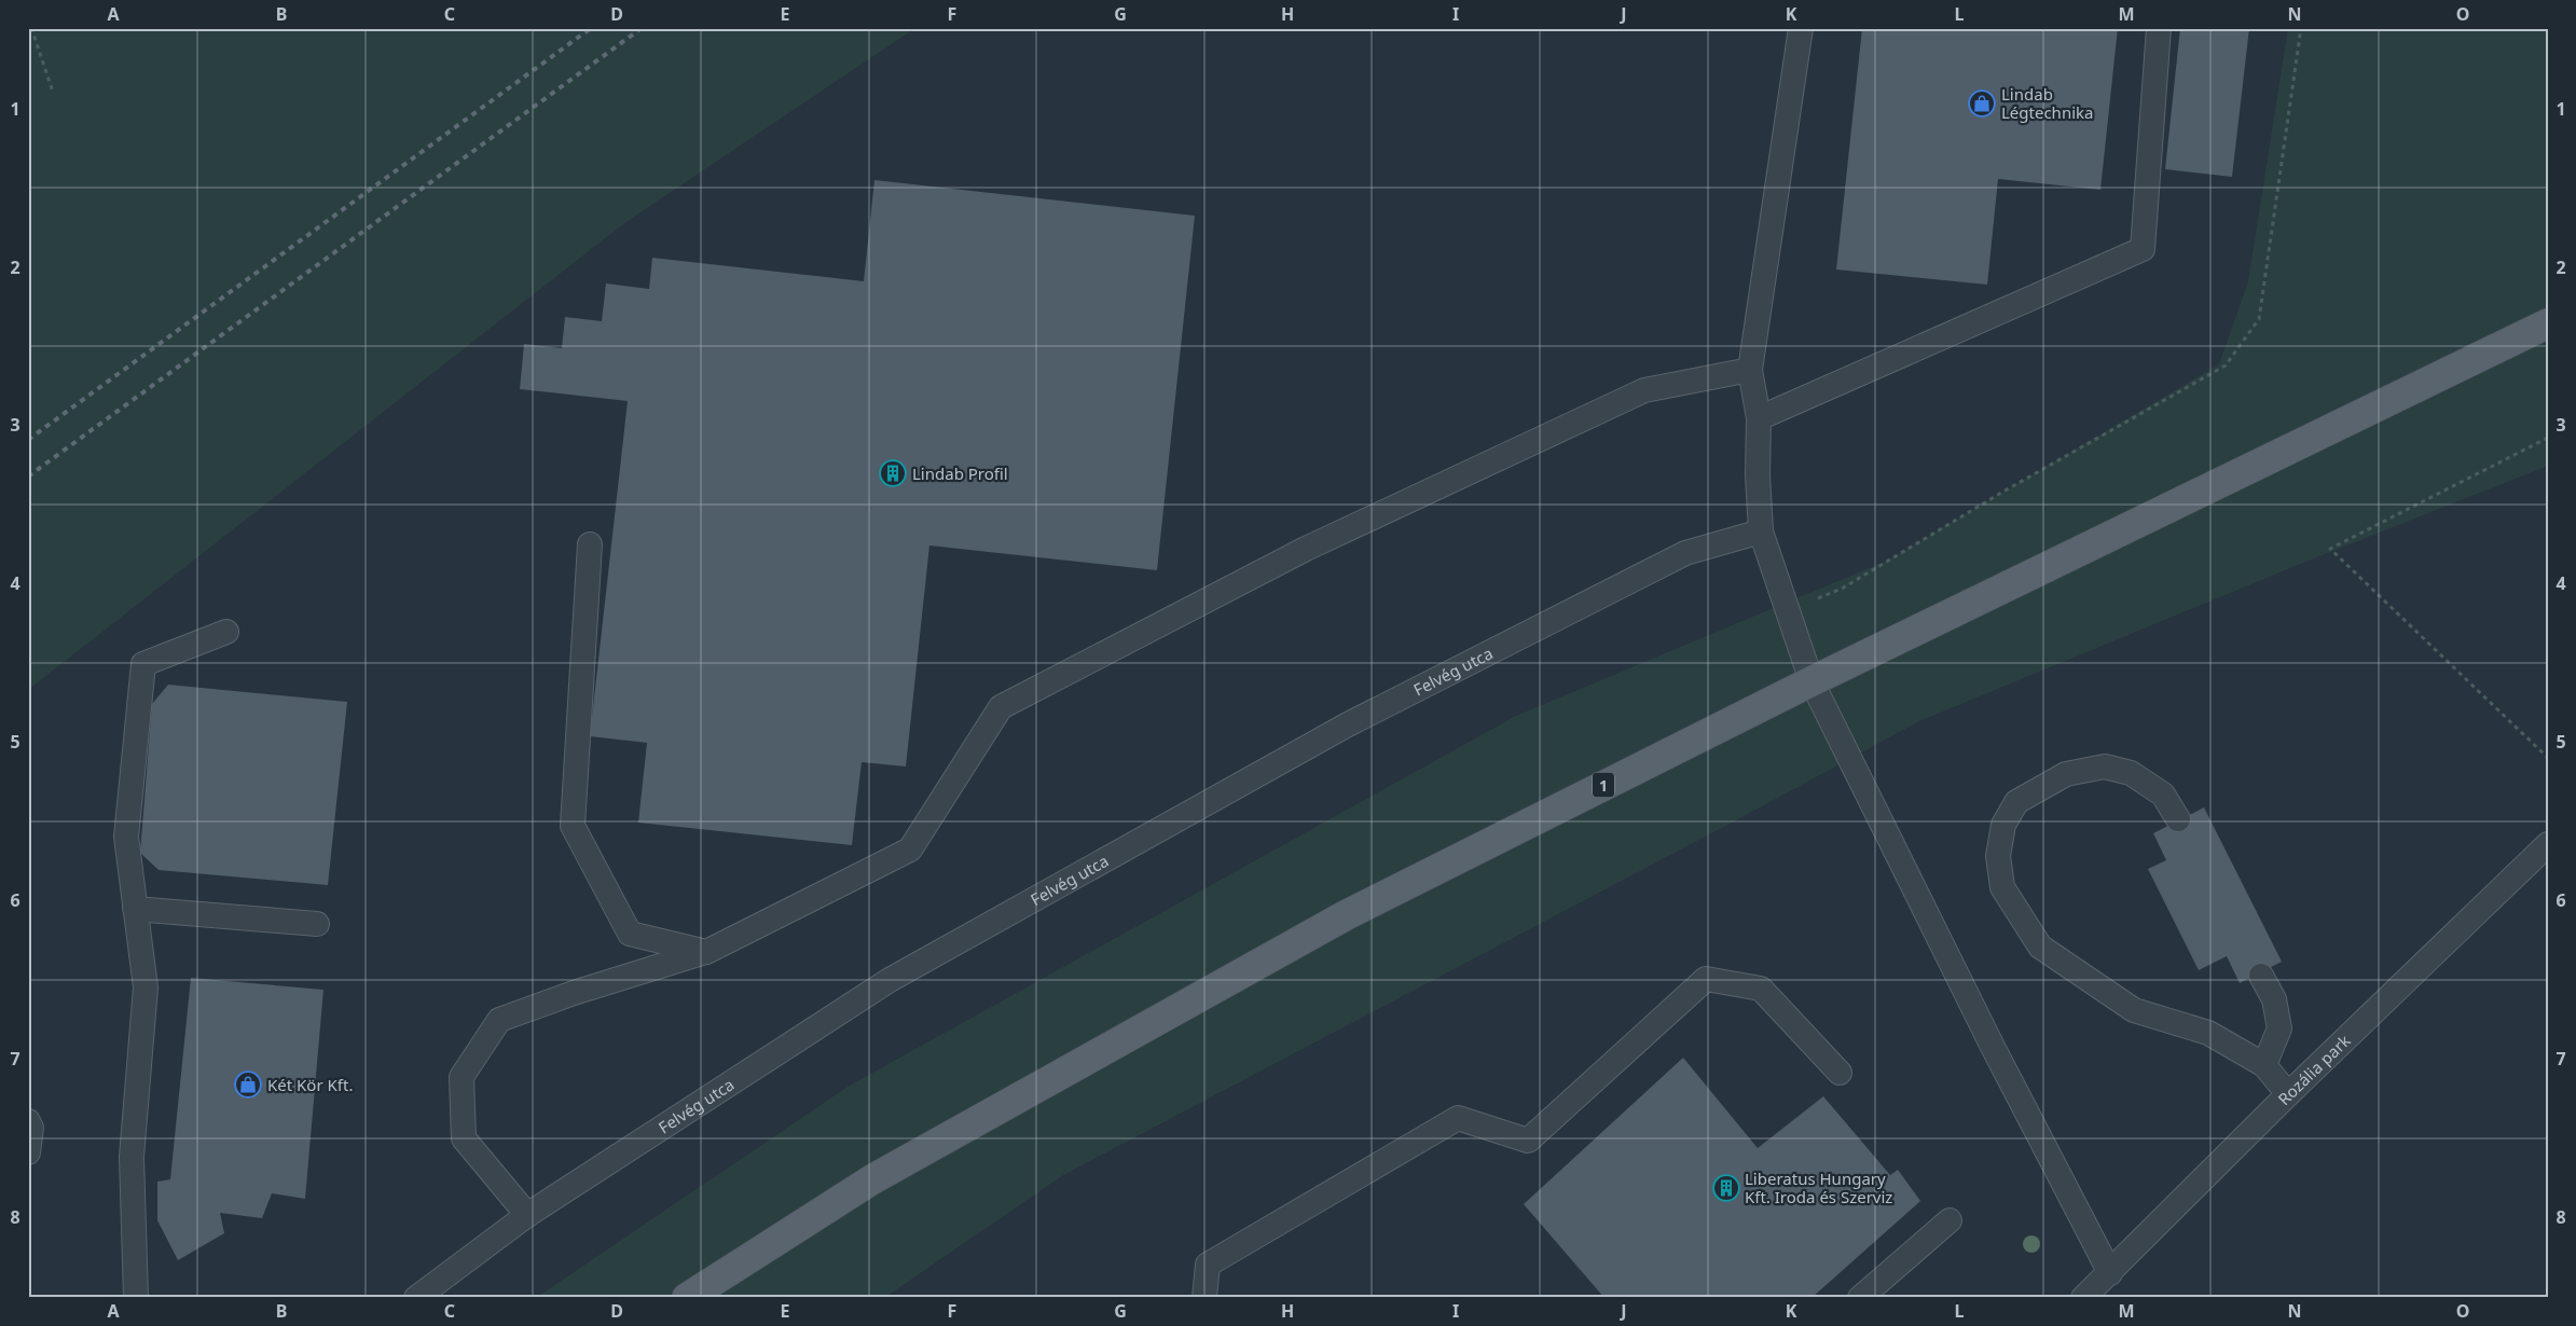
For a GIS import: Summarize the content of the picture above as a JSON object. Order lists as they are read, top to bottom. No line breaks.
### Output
{"streets":{"main road":["1"],"lane":["Felvég utca","Rozália park"]},"places":{"shop":["Lindab Légtechnika","Két Kör Kft."],"building":["Lindab Profil","Liberatus Hungary Kft. Iroda és Szerviz"]},"grid":{"columns":["A","B","C","D","E","F","G","H","I","J","K","L","M","N","O"],"rows":["1","2","3","4","5","6","7","8"]}}
